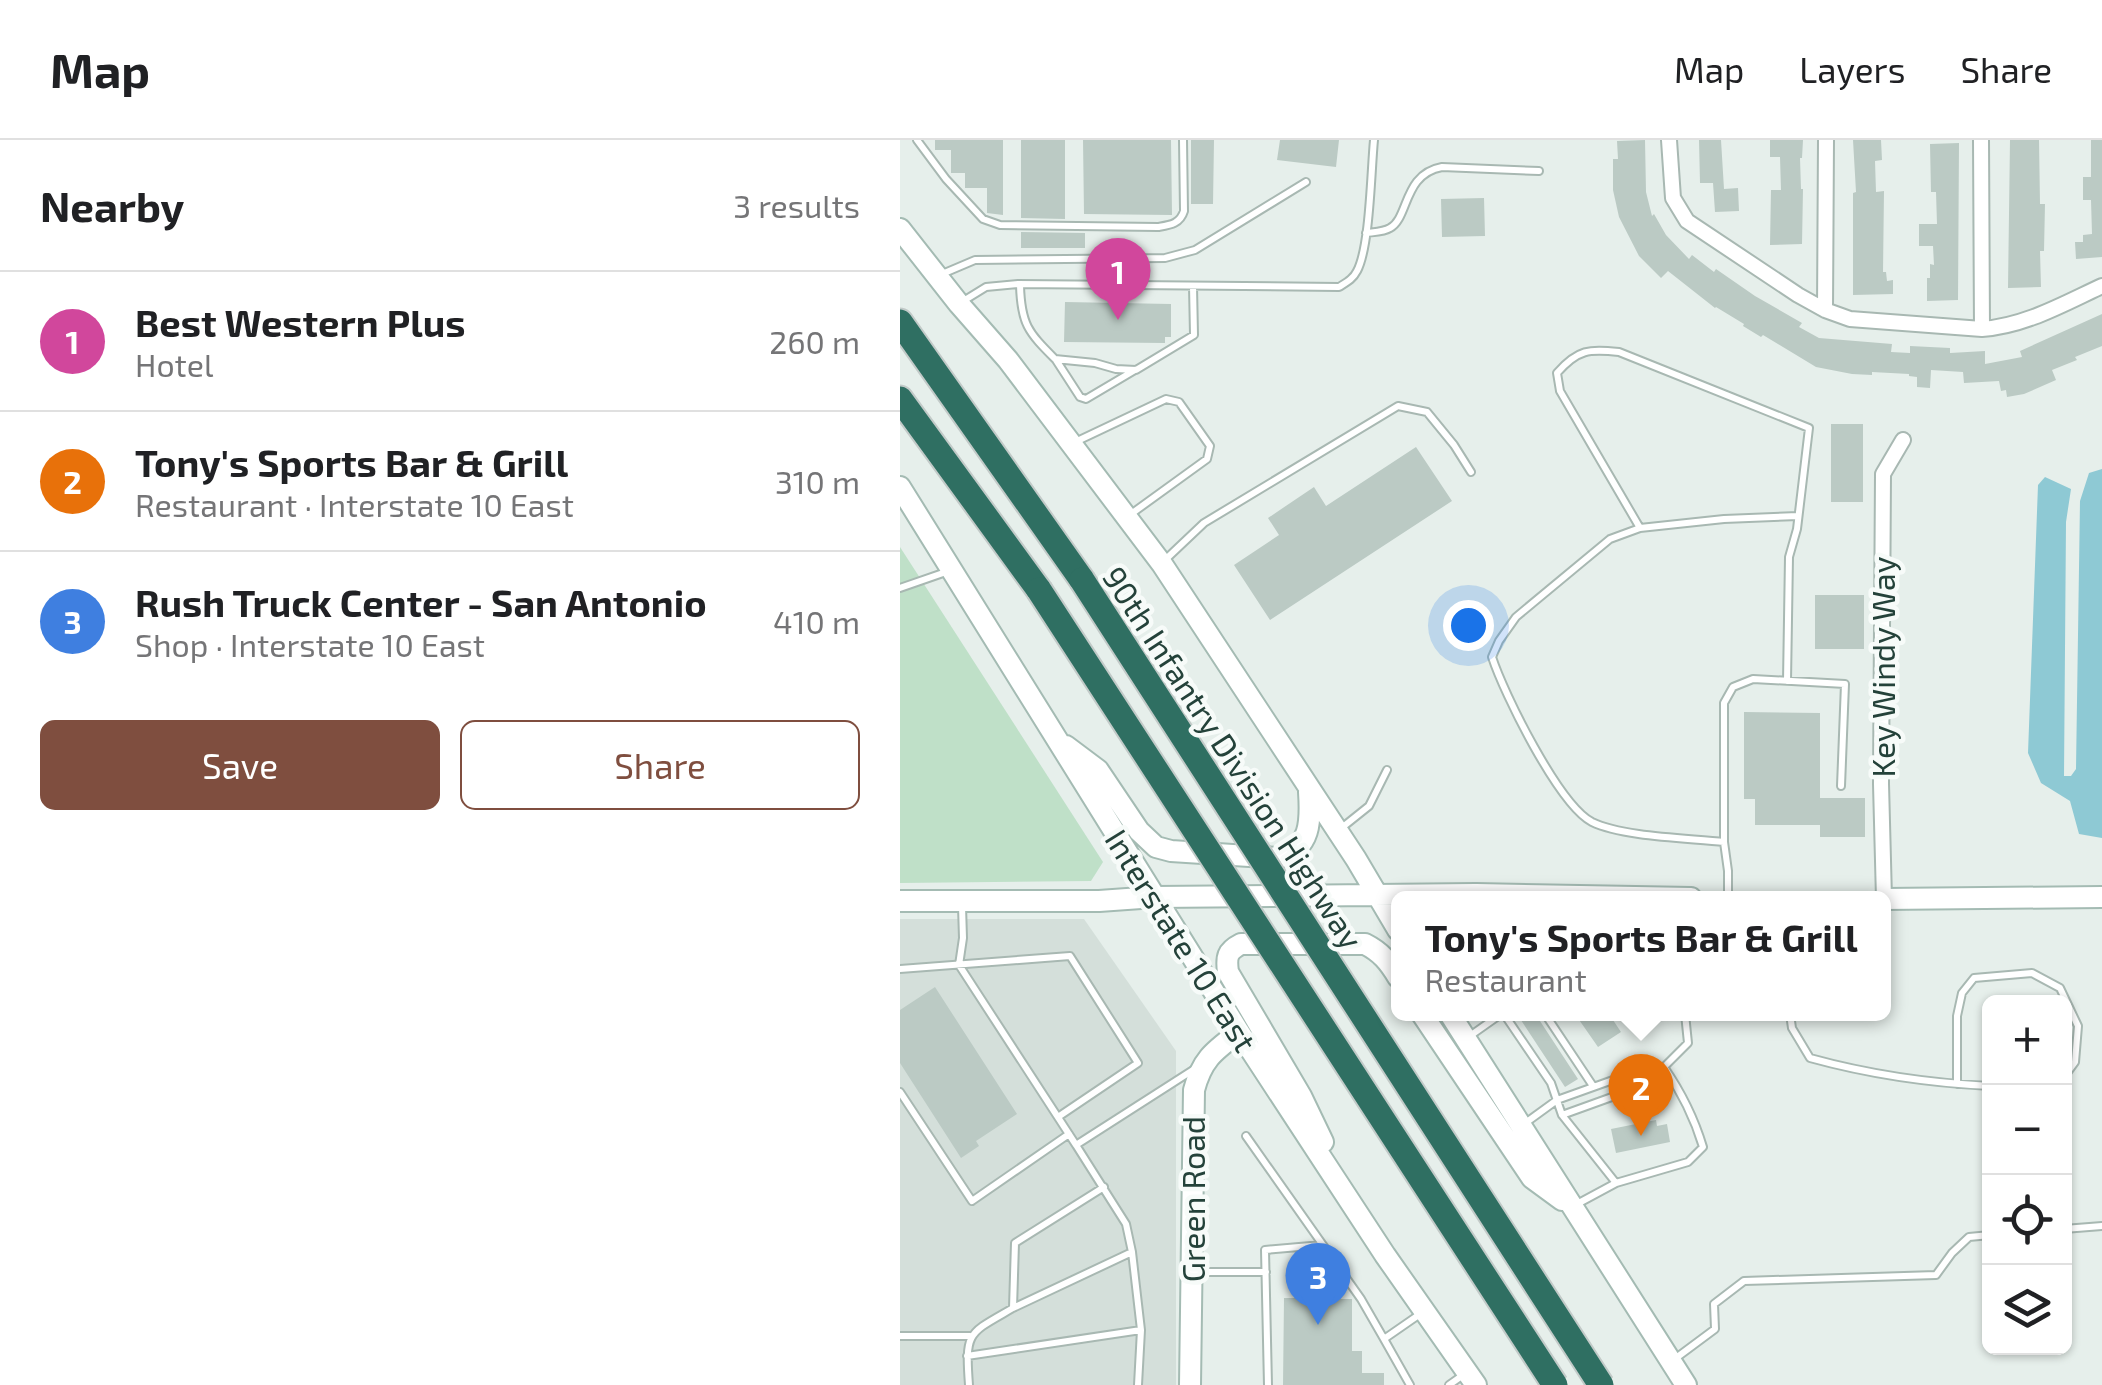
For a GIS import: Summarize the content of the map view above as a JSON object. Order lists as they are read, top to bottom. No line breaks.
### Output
{"streets":{"highway":["90th Infantry Division Highway"],"main road":["Interstate 10 East","Green Road"],"street":["Key Windy Way"]},"page":{"header":"Map","nav":["Map","Layers","Share"],"heading":["Nearby","3 results"],"pins":["1","2","3"],"list":[{"mark":"1","name":"Best Western Plus","note":"Hotel","value":"260 m"},{"mark":"2","name":"Tony's Sports Bar & Grill","note":"Restaurant · Interstate 10 East","value":"310 m"},{"mark":"3","name":"Rush Truck Center - San Antonio","note":"Shop · Interstate 10 East","value":"410 m"}],"buttons":["Save","Share"],"popup":["Tony's Sports Bar & Grill","Restaurant"],"map_buttons":["+","−"]}}
